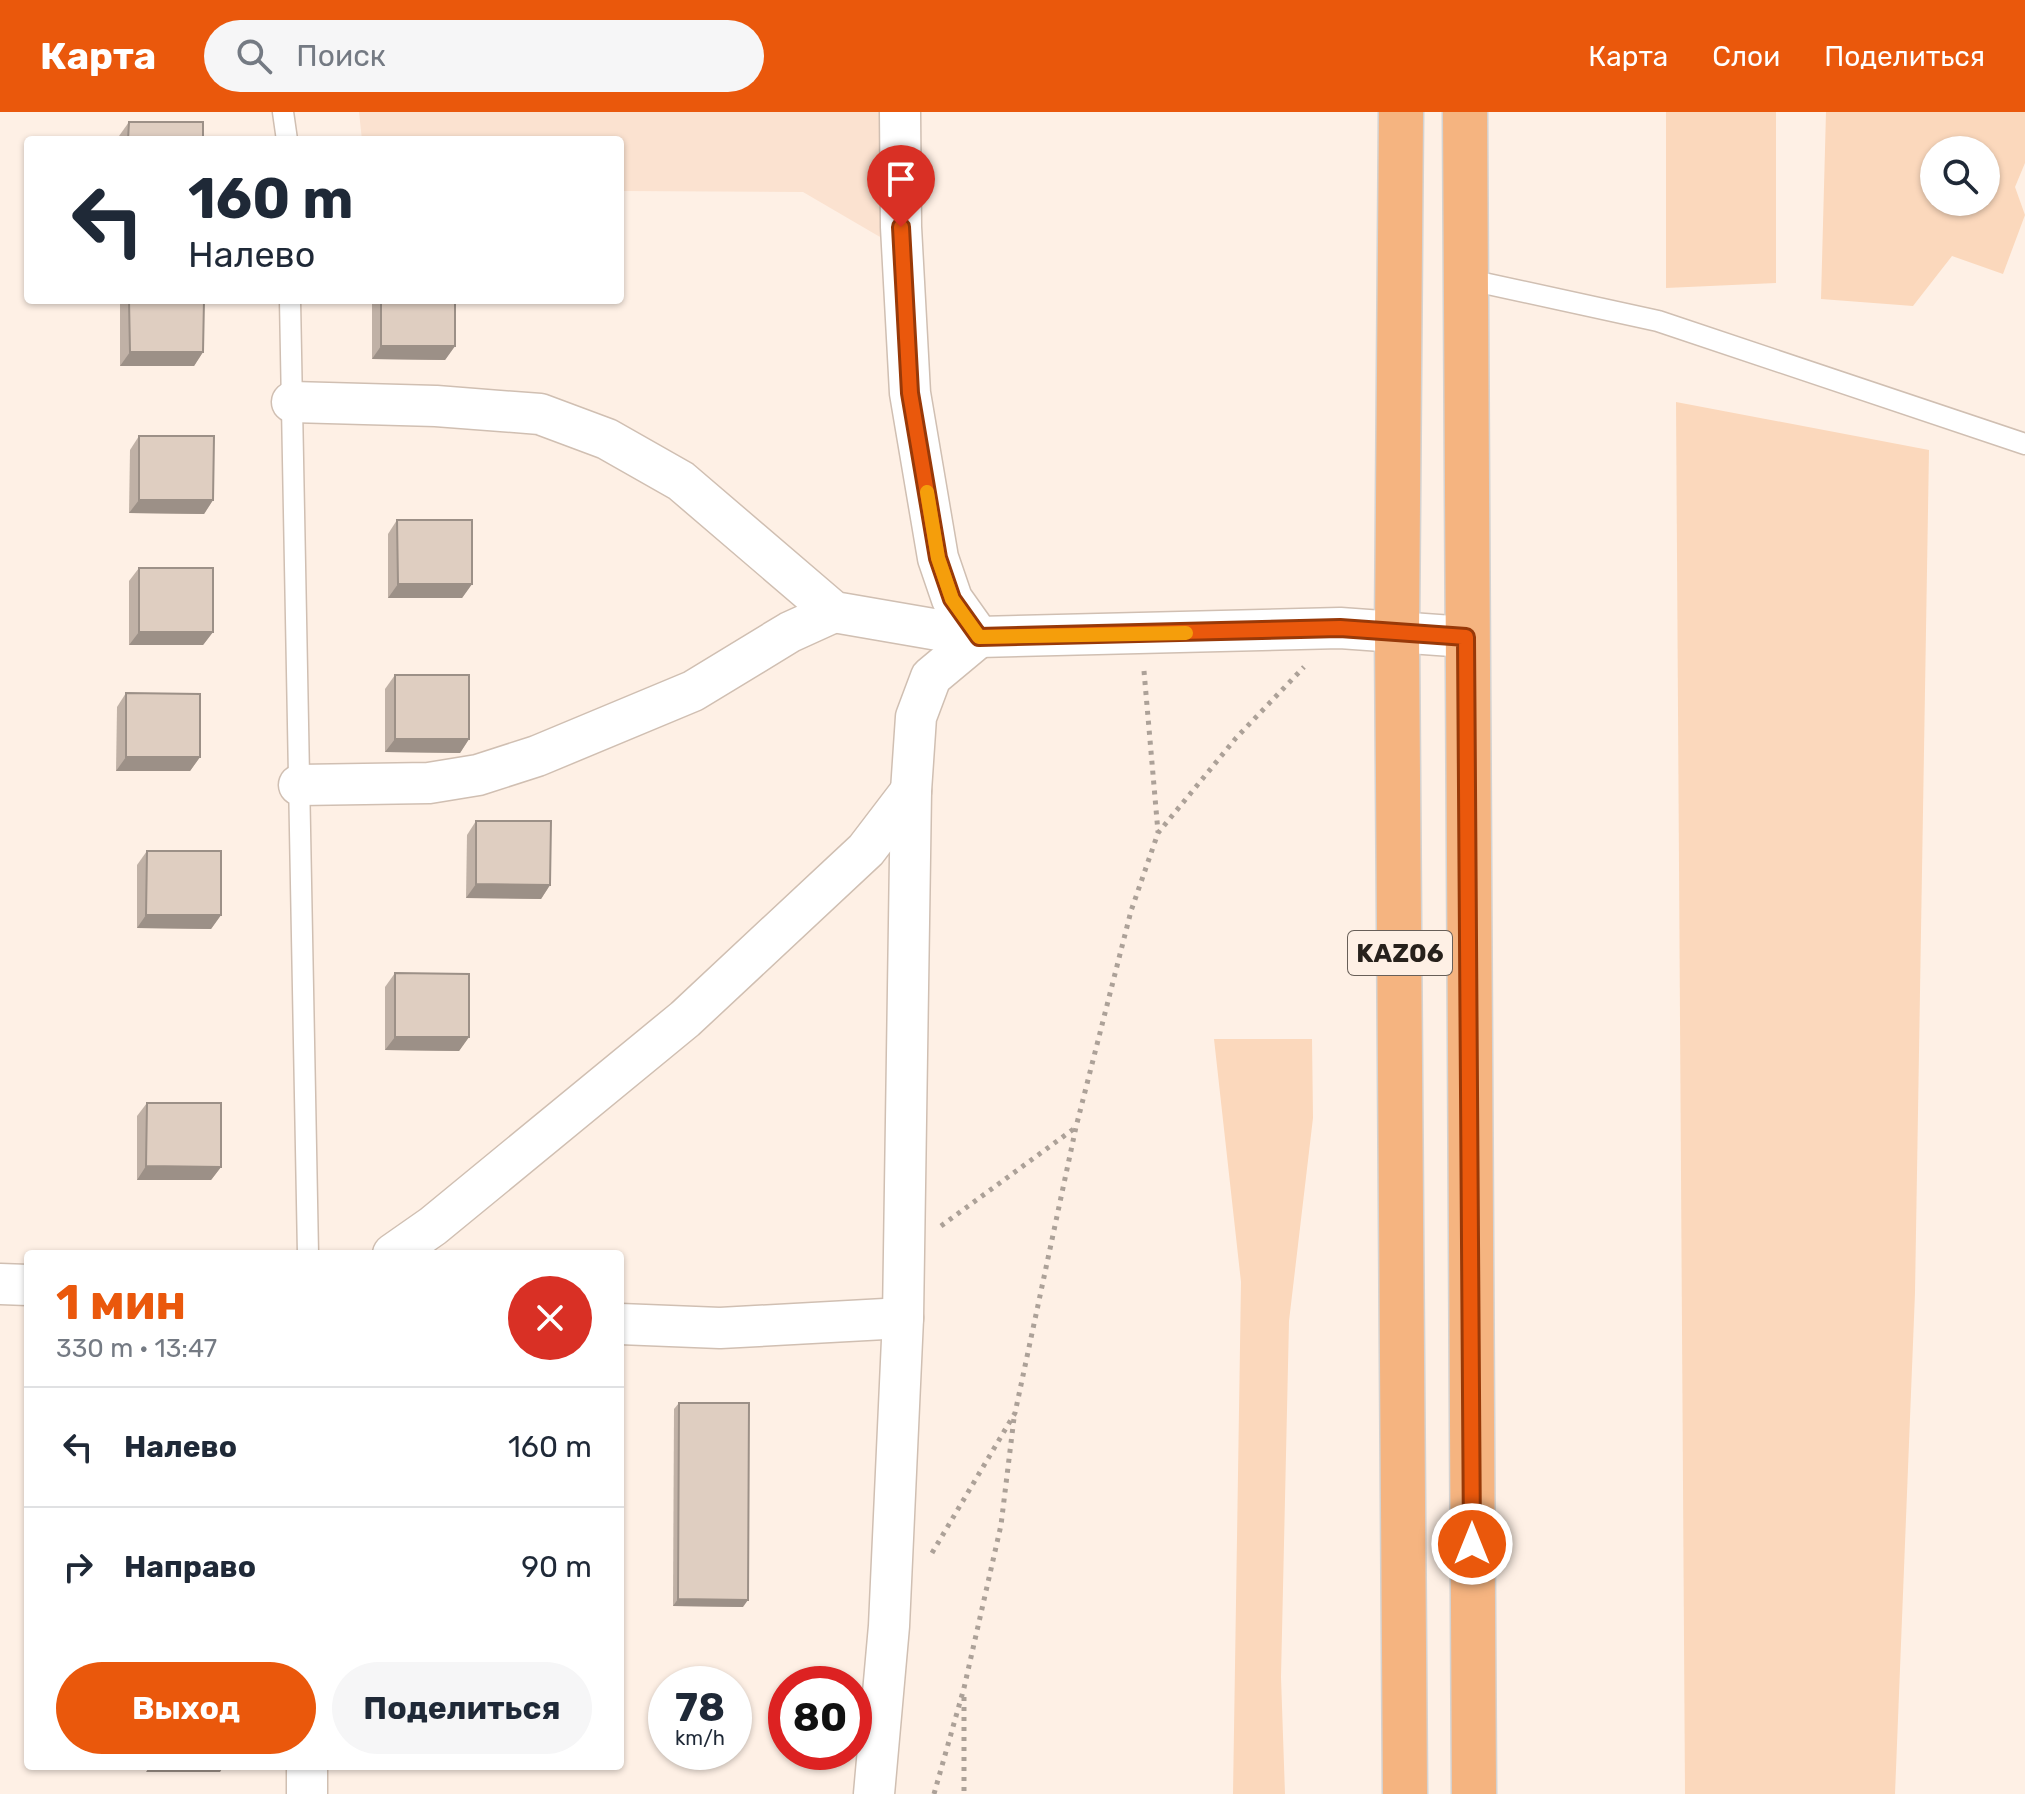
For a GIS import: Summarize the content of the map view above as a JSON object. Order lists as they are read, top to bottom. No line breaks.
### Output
{"streets":{"highway":["KАZ06"]},"page":{"header":"Карта","search":"Поиск","nav":["Карта","Слои","Поделиться"],"turn":["160 m","Налево"],"heading":["1 мин","330 m · 13:47"],"list":[{"name":"Налево","value":"160 m"},{"name":"Направо","value":"90 m"}],"buttons":["Выход","Поделиться"],"speed":"78 km/h","limit":"80"}}
